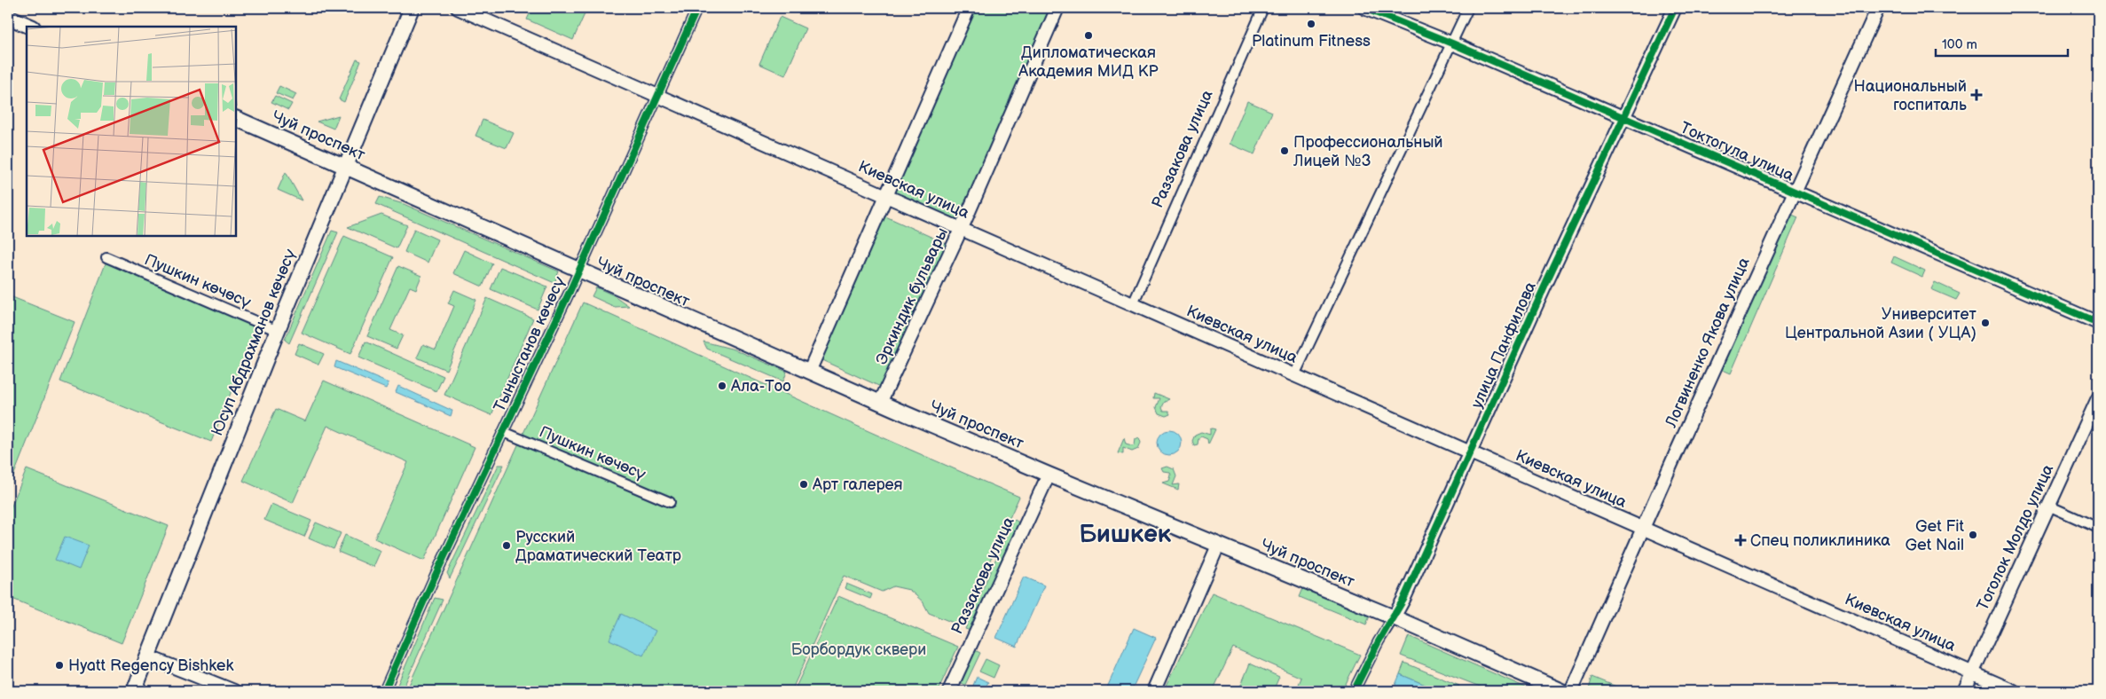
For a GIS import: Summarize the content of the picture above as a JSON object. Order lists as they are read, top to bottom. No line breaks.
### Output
{"streets":{"main road":["Чуй проспект","Раззакова улица","Токтогула улица","Киевская улица","Эркиндик бульвары","Юсуп Абдрахманов көчөсү","Логвиненко Якова улица","улица Панфилова","Тоголок Молдо улица"],"street":["Пушкин көчөсү","Тыныстанов көчөсү"]},"crossings":[["Чуй проспект","Раззакова улица"],["Чуй проспект","Эркиндик бульвары"],["Чуй проспект","Юсуп Абдрахманов көчөсү"],["Чуй проспект","Тыныстанов көчөсү"],["Чуй проспект","улица Панфилова"],["Раззакова улица","Киевская улица"],["Токтогула улица","Логвиненко Якова улица"],["Токтогула улица","улица Панфилова"],["Киевская улица","Эркиндик бульвары"],["Киевская улица","Логвиненко Якова улица"],["Киевская улица","Тыныстанов көчөсү"],["Киевская улица","улица Панфилова"],["Киевская улица","Тоголок Молдо улица"],["Пушкин көчөсү","Юсуп Абдрахманов көчөсү"],["Пушкин көчөсү","Тыныстанов көчөсү"]],"districts":["Бишкек"],"parks":["Борбордук сквери"],"places":{"other":["Platinum Fitness","Дипломатическая Академия МИД КР","Профессиональный Лицей №3","Университет Центральной Азии ( УЦА)","Ала-Тоо","Арт галерея","Get Fit Get Nail","Русский Драматический Театр","Hyatt Regency Bishkek"],"health":["Национальный госпиталь","Спец поликлиника"]},"scale_bar":"100 m"}
